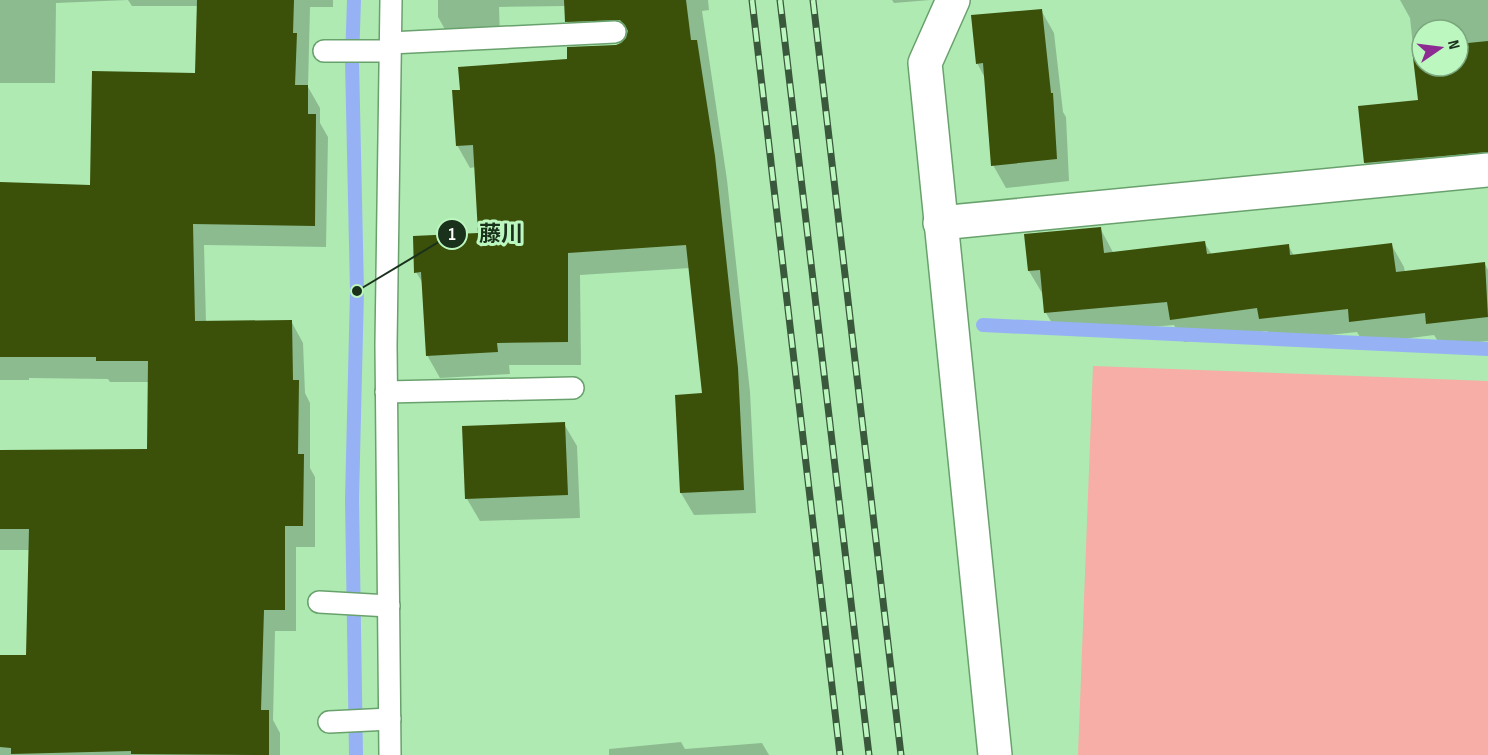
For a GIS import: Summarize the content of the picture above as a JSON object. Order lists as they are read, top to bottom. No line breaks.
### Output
{"places":["藤川"],"north":"right"}
